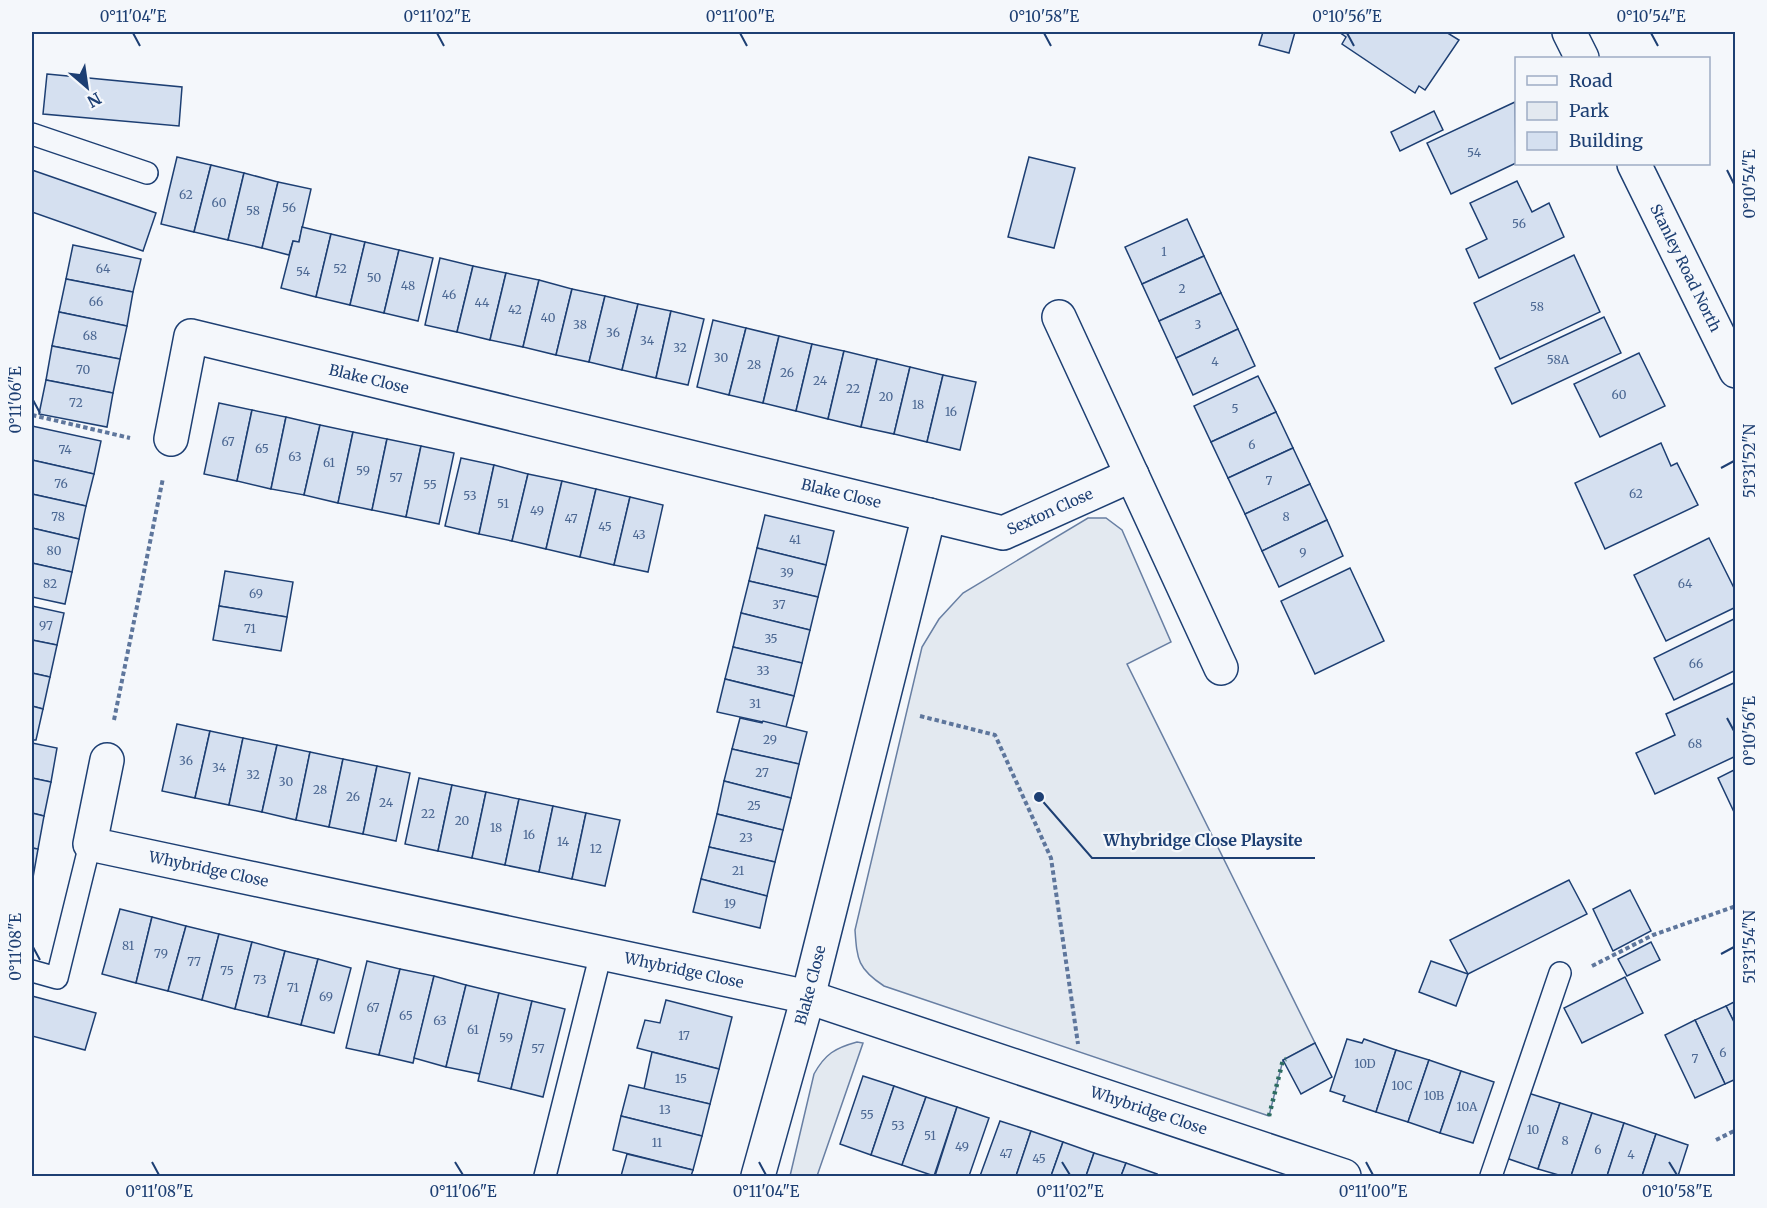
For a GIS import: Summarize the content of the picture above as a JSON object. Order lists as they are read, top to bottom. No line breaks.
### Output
{"streets":{"street":["Stanley Road North","Blake Close","Sexton Close","Whybridge Close"]},"crossings":[["Blake Close","Sexton Close"],["Blake Close","Whybridge Close"]],"places":["Whybridge Close Playsite"],"house_numbers":["54","62","60","56","58","56","1","64","52","54","50","48","2","46","66","44","58","42","40","38","3","36","68","34","32","30","58A","4","28","70","26","24","22","60","20","72","18","5","16","67","6","65","74","63","61","59","57","7","76","55","62","53","51","49","78","8","47","45","43","41","80","9","39","82","64","69","37","97","71","35","66","33","31","29","68","36","34","27","32","30","28","26","24","25","22","20","18","16","23","14","12","21","19","81","79","77","75","73","71","69","67","65","63","61","17","59","57","6","7","10D","15","10C","10B","10A","13","55","53","10","51","8","11","49","6","47","4","45"],"legend":["Road","Park","Building"],"north":"bottom right","coordinates":["0°11'04\"E","0°11'02\"E","0°11'00\"E","0°10'58\"E","0°10'56\"E","0°10'54\"E","0°11'06\"E","51°31'52\"N","51°31'54\"N","0°11'08\"E"]}
